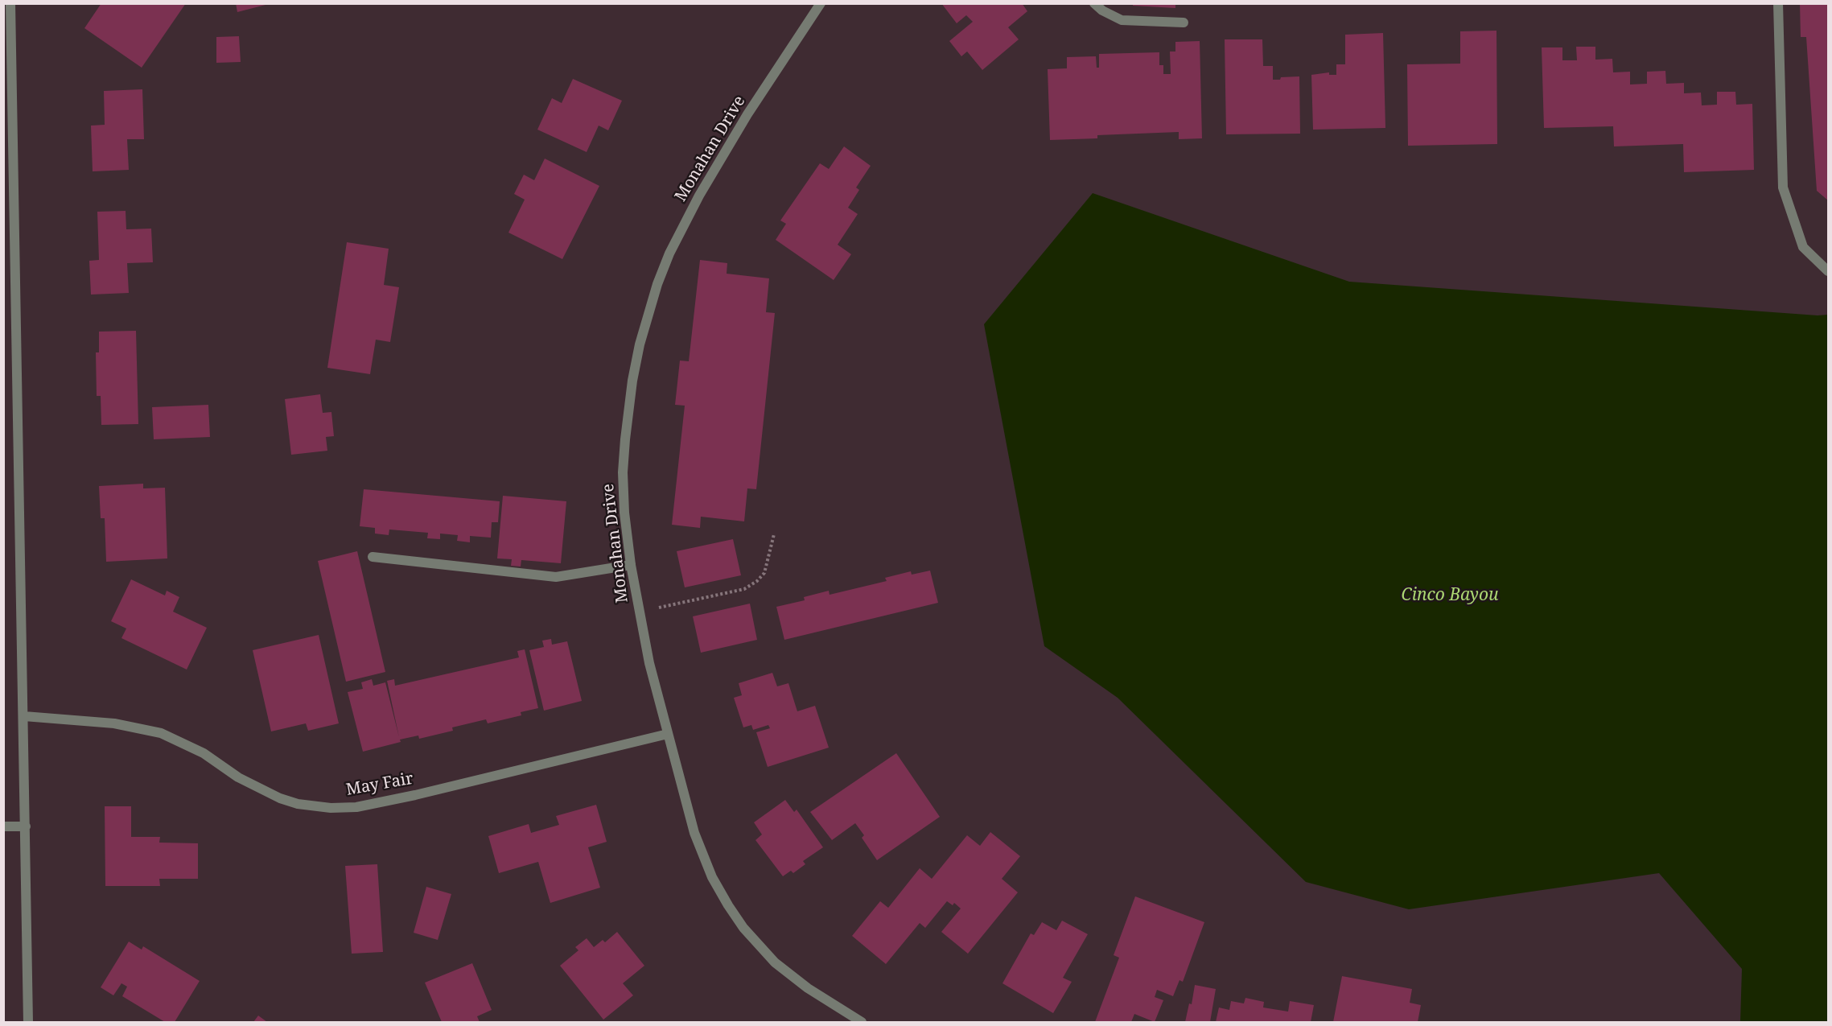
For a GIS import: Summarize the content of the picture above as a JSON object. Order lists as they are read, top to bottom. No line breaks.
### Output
{"streets":{"street":["Monahan Drive","May Fair"]},"crossings":[["Monahan Drive","May Fair"]],"water":["Cinco Bayou"]}
